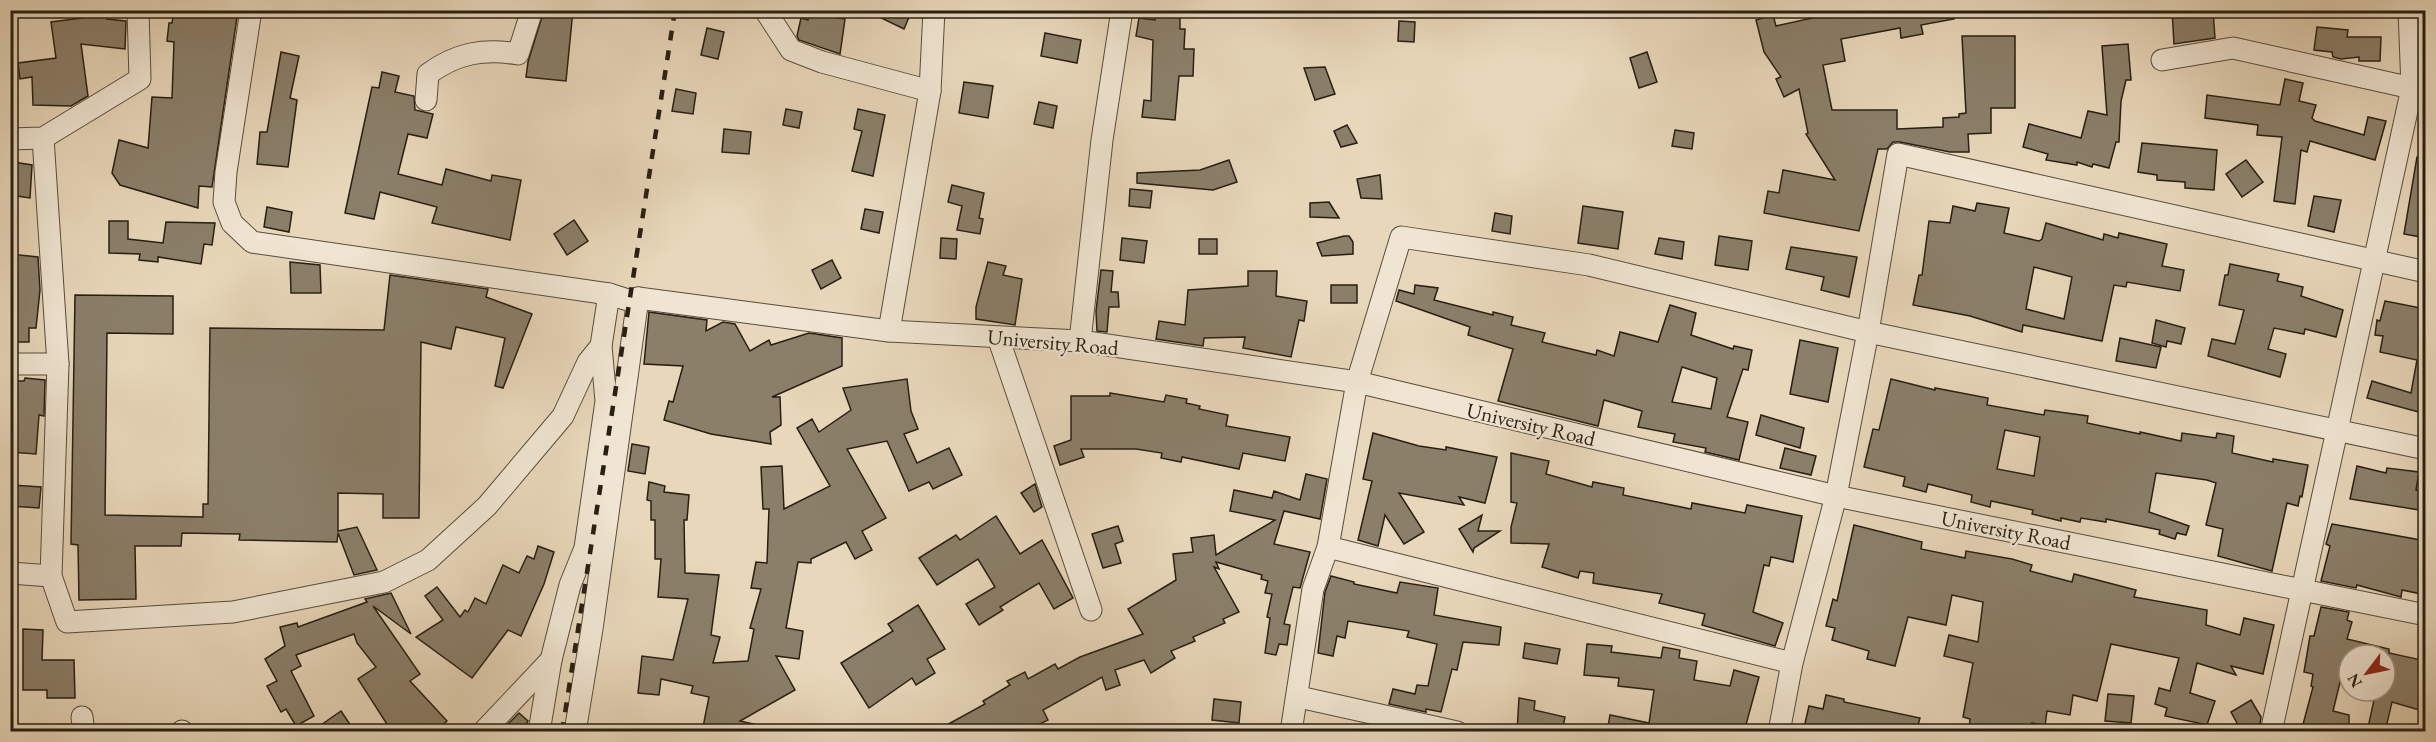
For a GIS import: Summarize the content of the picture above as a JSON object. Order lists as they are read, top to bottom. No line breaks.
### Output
{"streets":{"street":["University Road"]},"north":"bottom left"}
